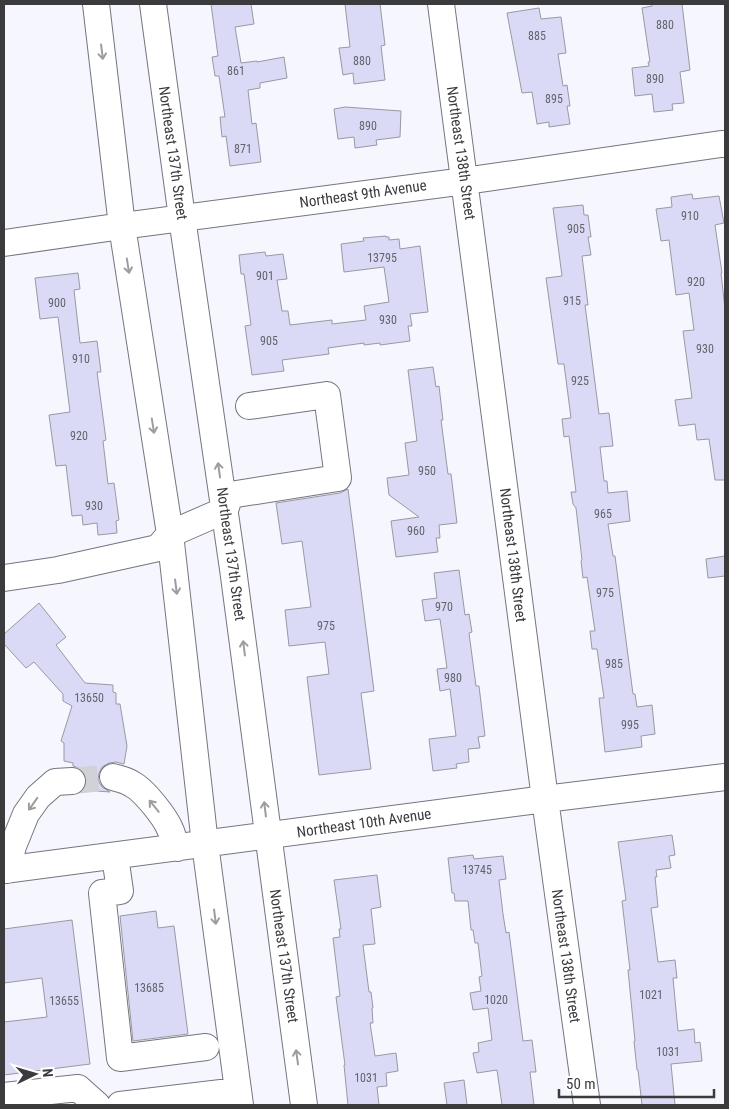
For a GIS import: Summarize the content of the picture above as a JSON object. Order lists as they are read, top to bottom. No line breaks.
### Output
{"streets":{"street":["Northeast 137th Street","Northeast 138th Street","Northeast 9th Avenue","Northeast 10th Avenue"]},"crossings":[["Northeast 137th Street","Northeast 9th Avenue"],["Northeast 137th Street","Northeast 10th Avenue"],["Northeast 138th Street","Northeast 9th Avenue"],["Northeast 138th Street","Northeast 10th Avenue"]],"house_numbers":["880","885","880","861","890","895","890","871","910","905","13795","901","920","915","900","930","905","930","910","925","920","950","930","965","960","975","970","975","985","980","13650","995","13745","13685","1021","1020","13655","1031","1031"],"scale_bar":"50 m","north":"right"}
